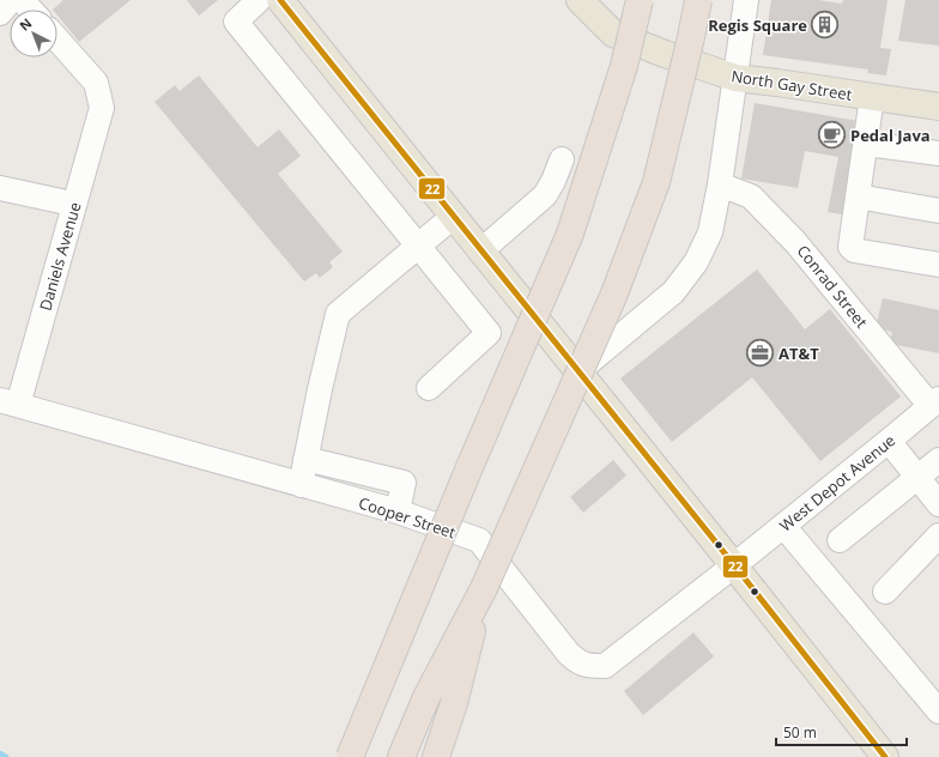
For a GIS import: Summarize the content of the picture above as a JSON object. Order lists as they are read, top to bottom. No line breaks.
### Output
{"streets":{"main road":["North Gay Street"],"street":["Daniels Avenue","Conrad Street","West Depot Avenue","Cooper Street"]},"crossings":[["Daniels Avenue","Cooper Street"],["Conrad Street","West Depot Avenue"],["West Depot Avenue","Cooper Street"]],"places":{"building":["Regis Square"],"cafe":["Pedal Java"],"office":["AT&T"]},"lines":["transit line 22"],"scale_bar":"50 m","north":"top left"}
